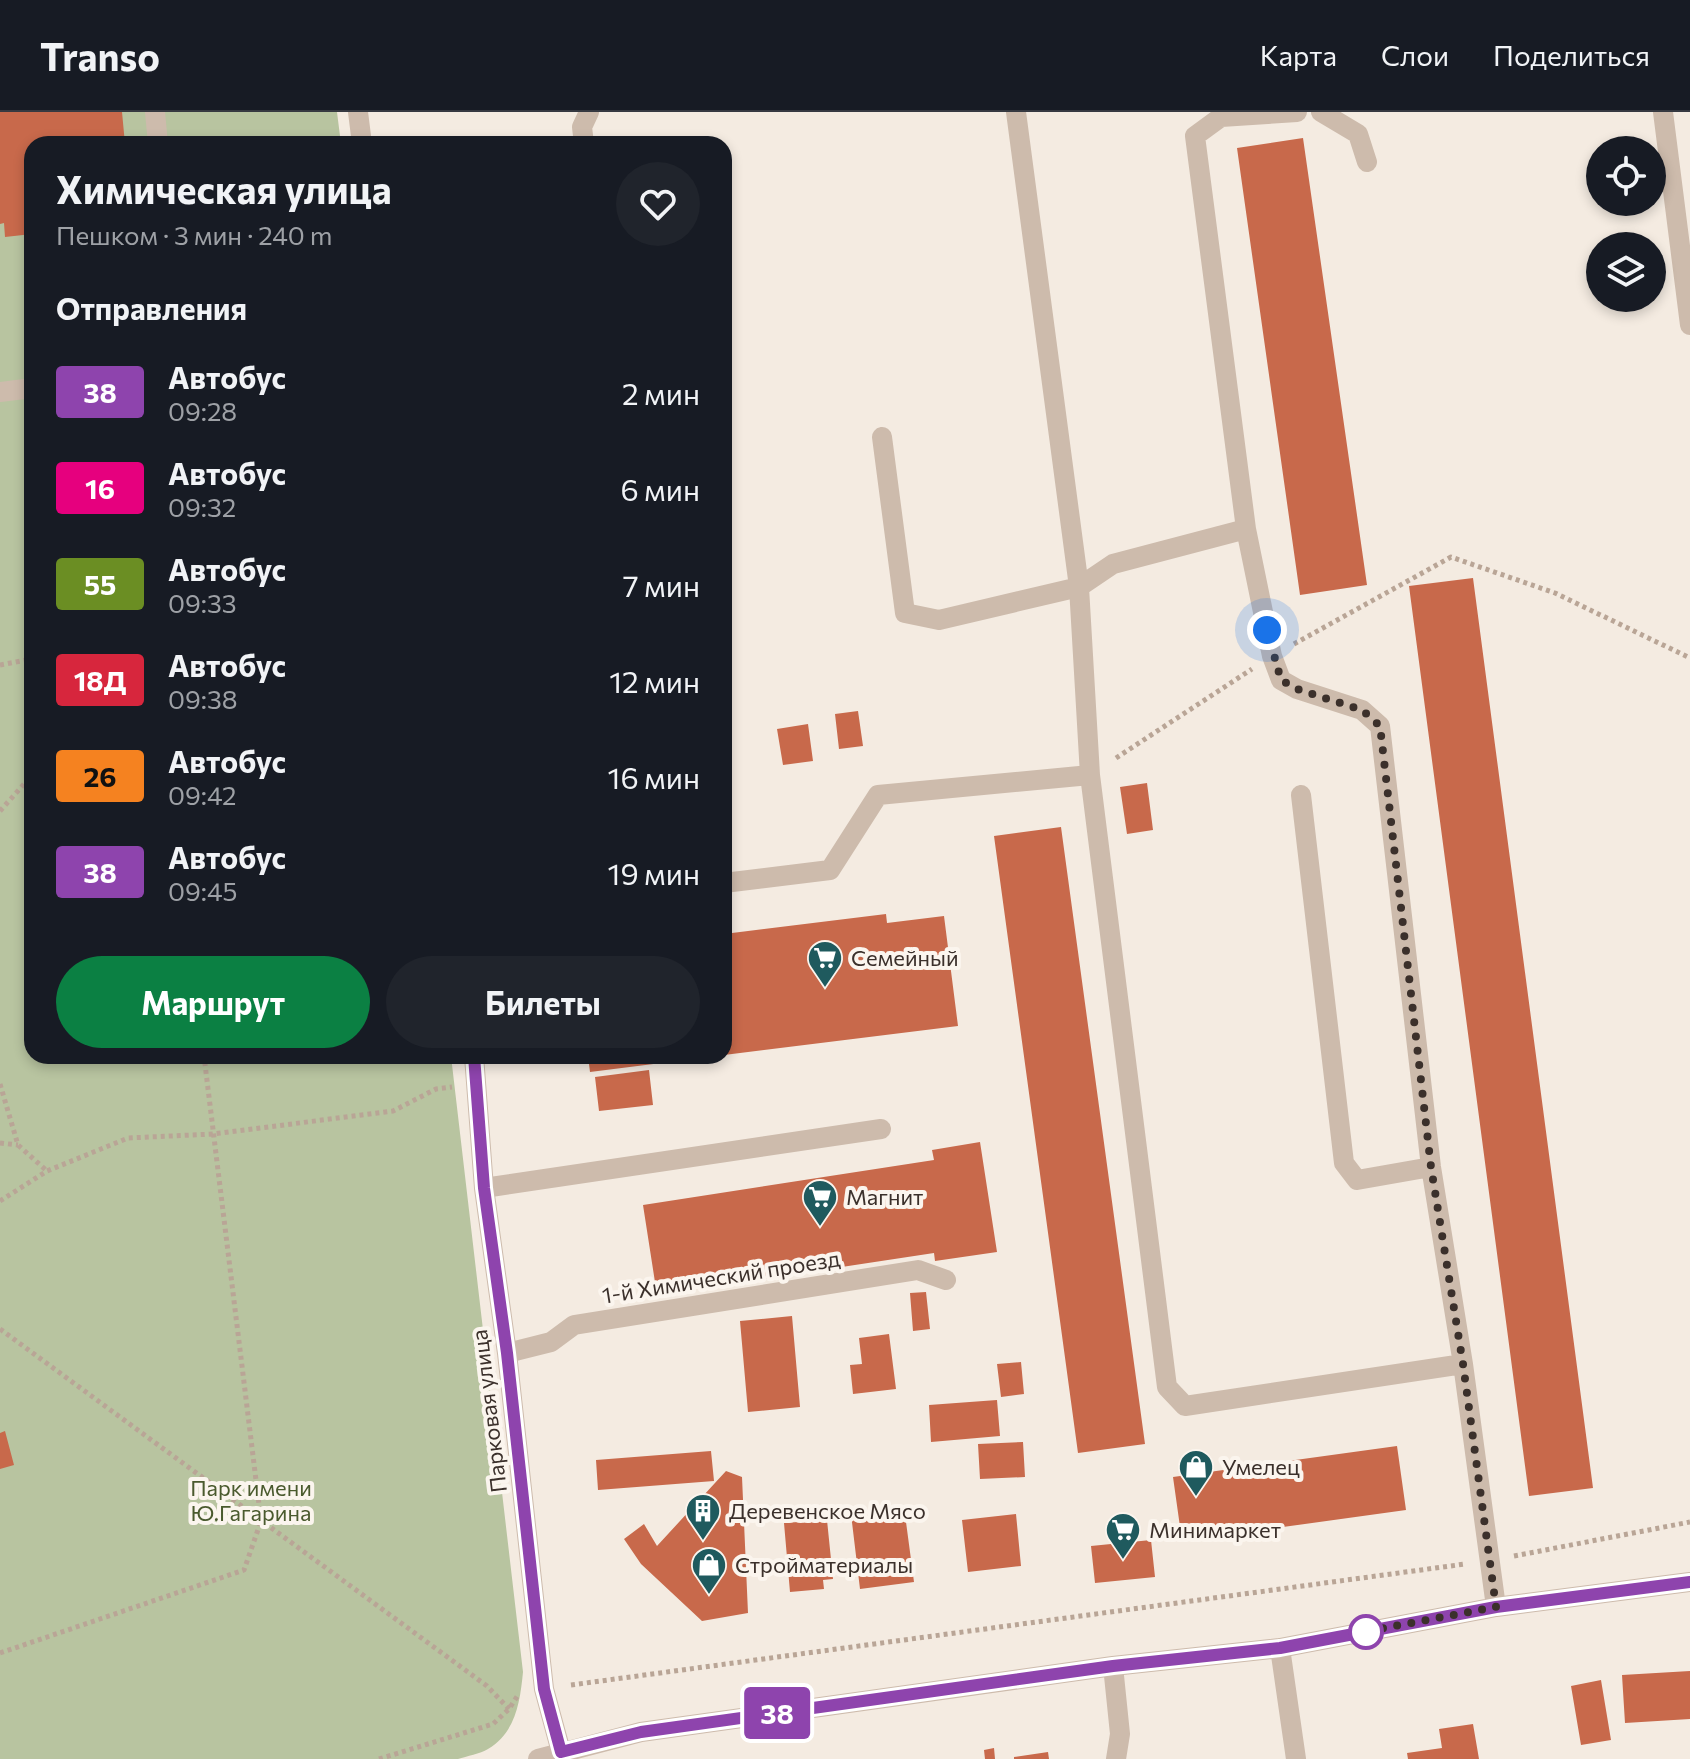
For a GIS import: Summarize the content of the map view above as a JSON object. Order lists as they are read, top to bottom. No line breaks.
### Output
{"streets":{"street":["1-й Химический проезд","Парковая улица"]},"crossings":[["1-й Химический проезд","Парковая улица"]],"parks":["Парк имени Ю.Гагарина"],"places":{"supermarket":["Семейный","Магнит","Минимаркет"],"shop":["Умелец","Стройматериалы"],"building":["Деревенское Мясо"]},"lines":["bus line 38"],"page":{"header":"Transo","nav":["Карта","Слои","Поделиться"],"on_map":"38","heading":[["Химическая улица","Пешком · 3 мин · 240 m"],"Отправления"],"list":[{"mark":"38","name":"Автобус","note":"09:28","value":"2 мин"},{"mark":"16","name":"Автобус","note":"09:32","value":"6 мин"},{"mark":"55","name":"Автобус","note":"09:33","value":"7 мин"},{"mark":"18Д","name":"Автобус","note":"09:38","value":"12 мин"},{"mark":"26","name":"Автобус","note":"09:42","value":"16 мин"},{"mark":"38","name":"Автобус","note":"09:45","value":"19 мин"}],"buttons":["Маршрут","Билеты"]}}
